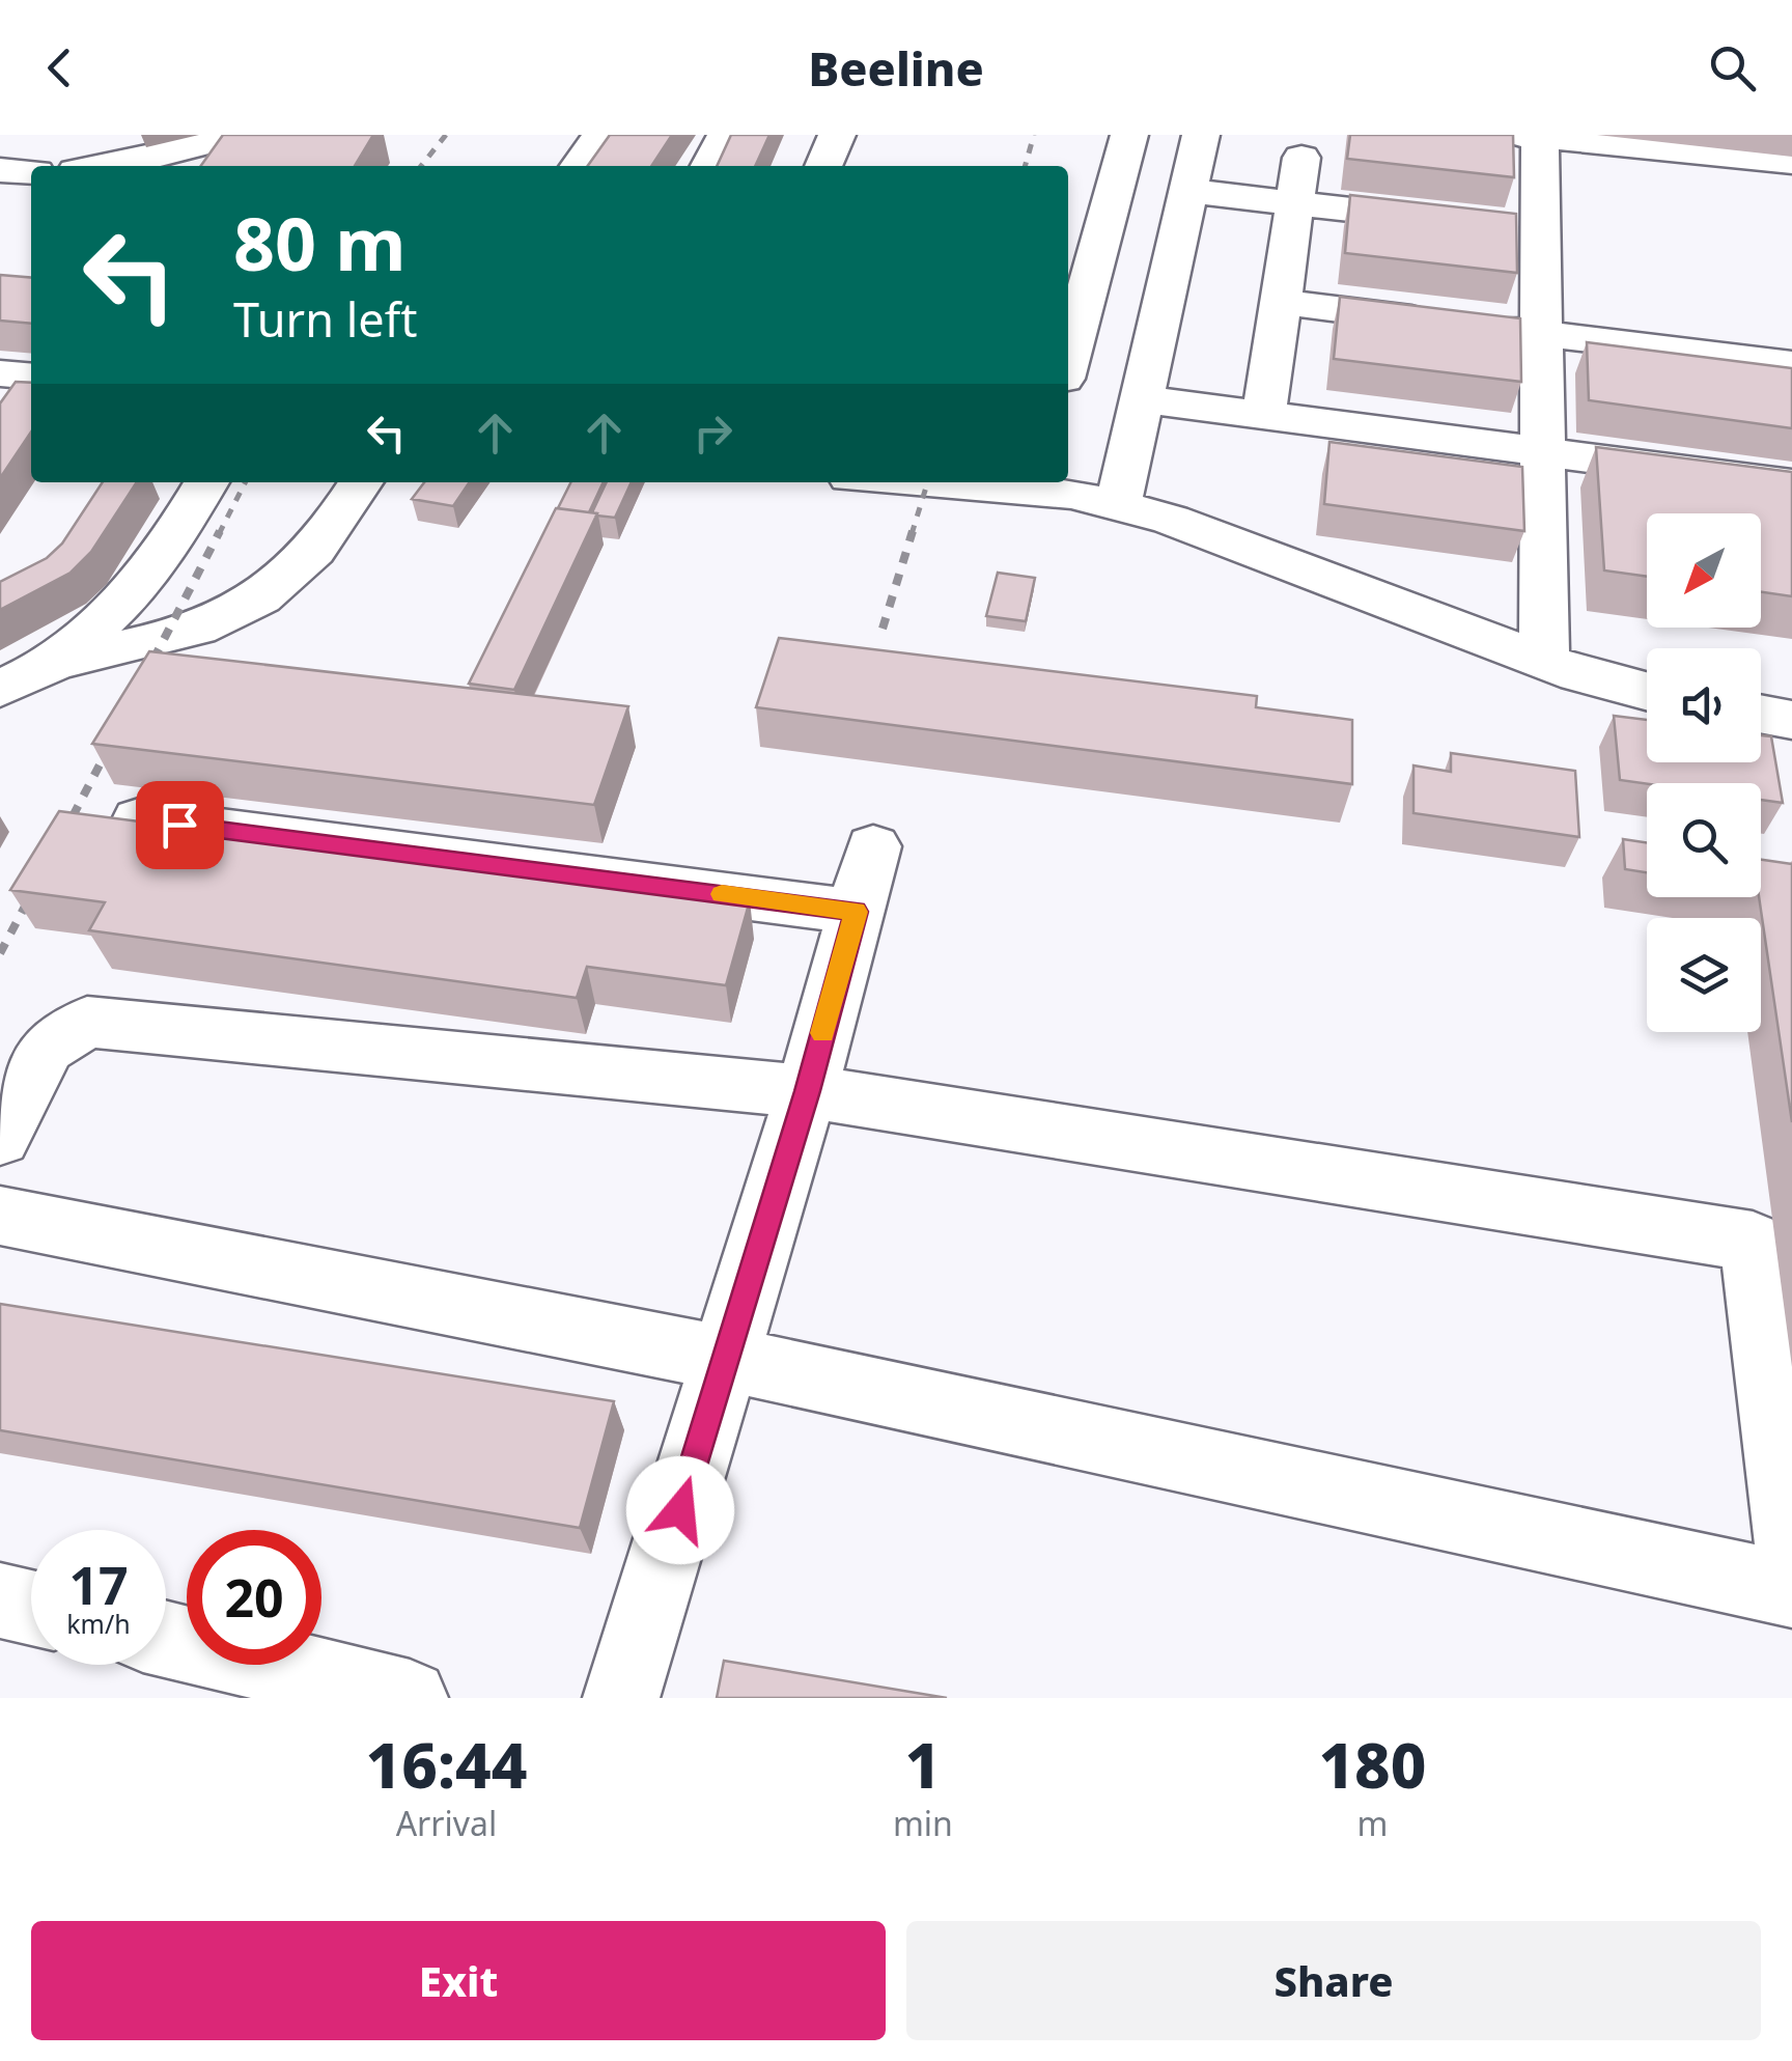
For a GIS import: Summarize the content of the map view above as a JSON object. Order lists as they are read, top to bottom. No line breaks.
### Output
{"north":"bottom left","page":{"header":"Beeline","turn":["80 m","Turn left"],"speed":"17 km/h","limit":"20","eta":["16:44","Arrival","1","min","180","m"],"buttons":["Exit","Share"]}}
